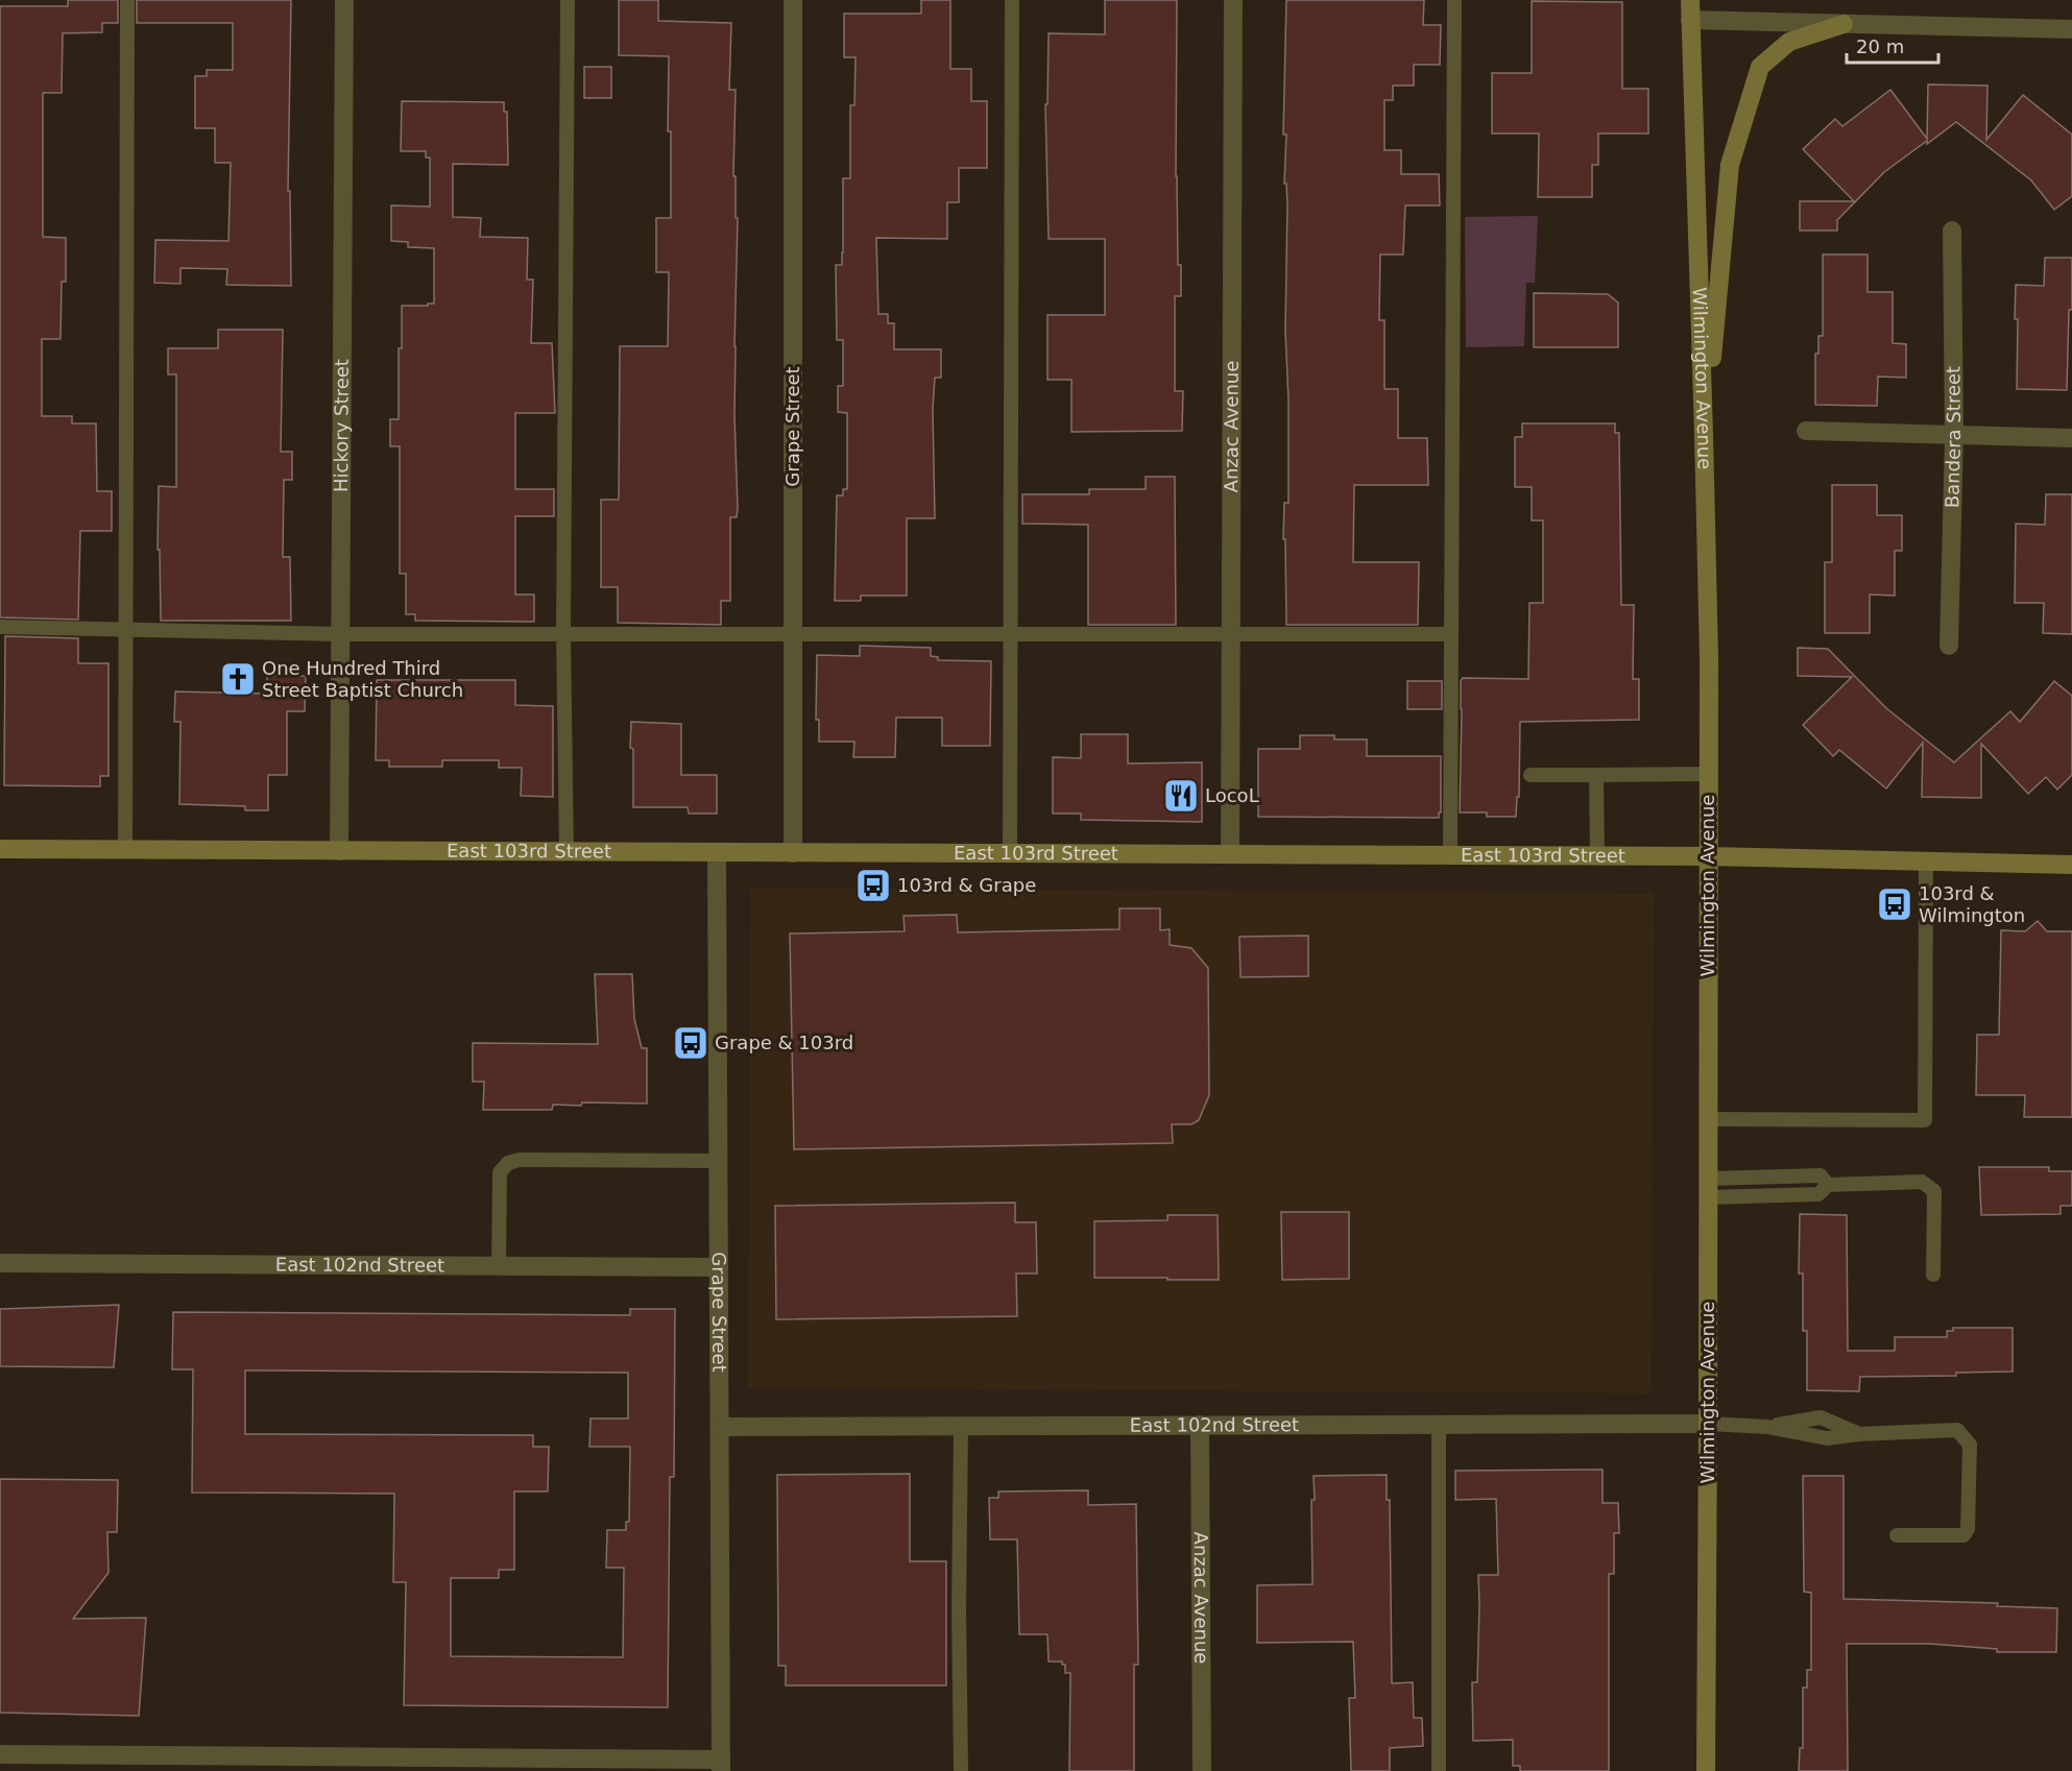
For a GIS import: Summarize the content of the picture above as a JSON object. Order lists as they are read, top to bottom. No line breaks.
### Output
{"streets":{"main road":["Wilmington Avenue","East 103rd Street"],"street":["Hickory Street","Grape Street","Anzac Avenue","Bandera Street","East 102nd Street"]},"crossings":[["Wilmington Avenue","East 103rd Street"],["Wilmington Avenue","East 102nd Street"],["Hickory Street","East 103rd Street"],["Grape Street","East 103rd Street"],["Grape Street","East 102nd Street"],["Anzac Avenue","East 103rd Street"],["Anzac Avenue","East 102nd Street"]],"places":{"church":["One Hundred Third Street Baptist Church"],"restaurant":["LocoL"],"bus stop":["103rd & Grape","103rd & Wilmington","Grape & 103rd"]},"scale_bar":"20 m"}
